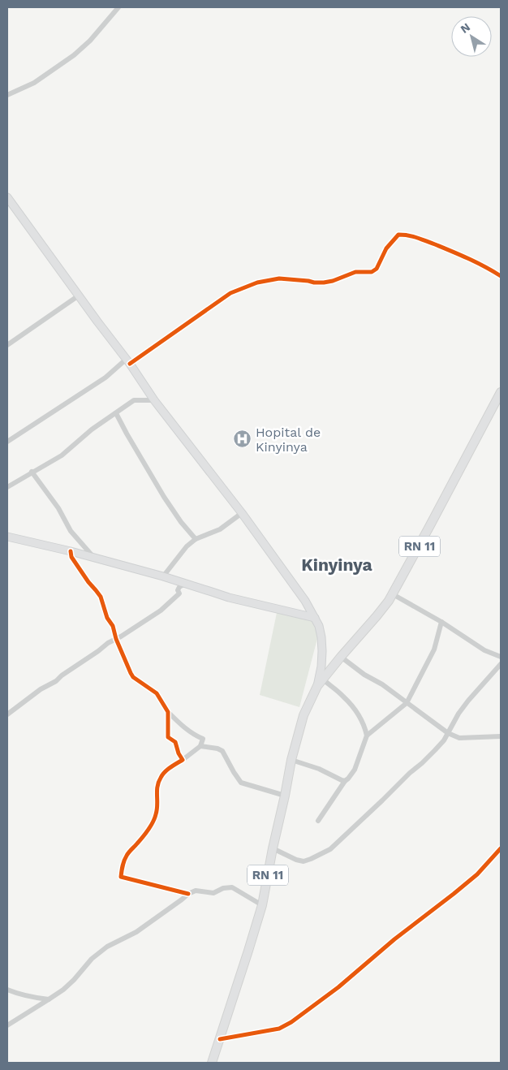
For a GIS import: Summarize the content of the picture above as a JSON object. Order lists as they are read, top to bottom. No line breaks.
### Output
{"streets":{"main road":["RN 11"]},"districts":["Kinyinya"],"places":{"hospital":["Hopital de Kinyinya"]},"north":"top left"}
